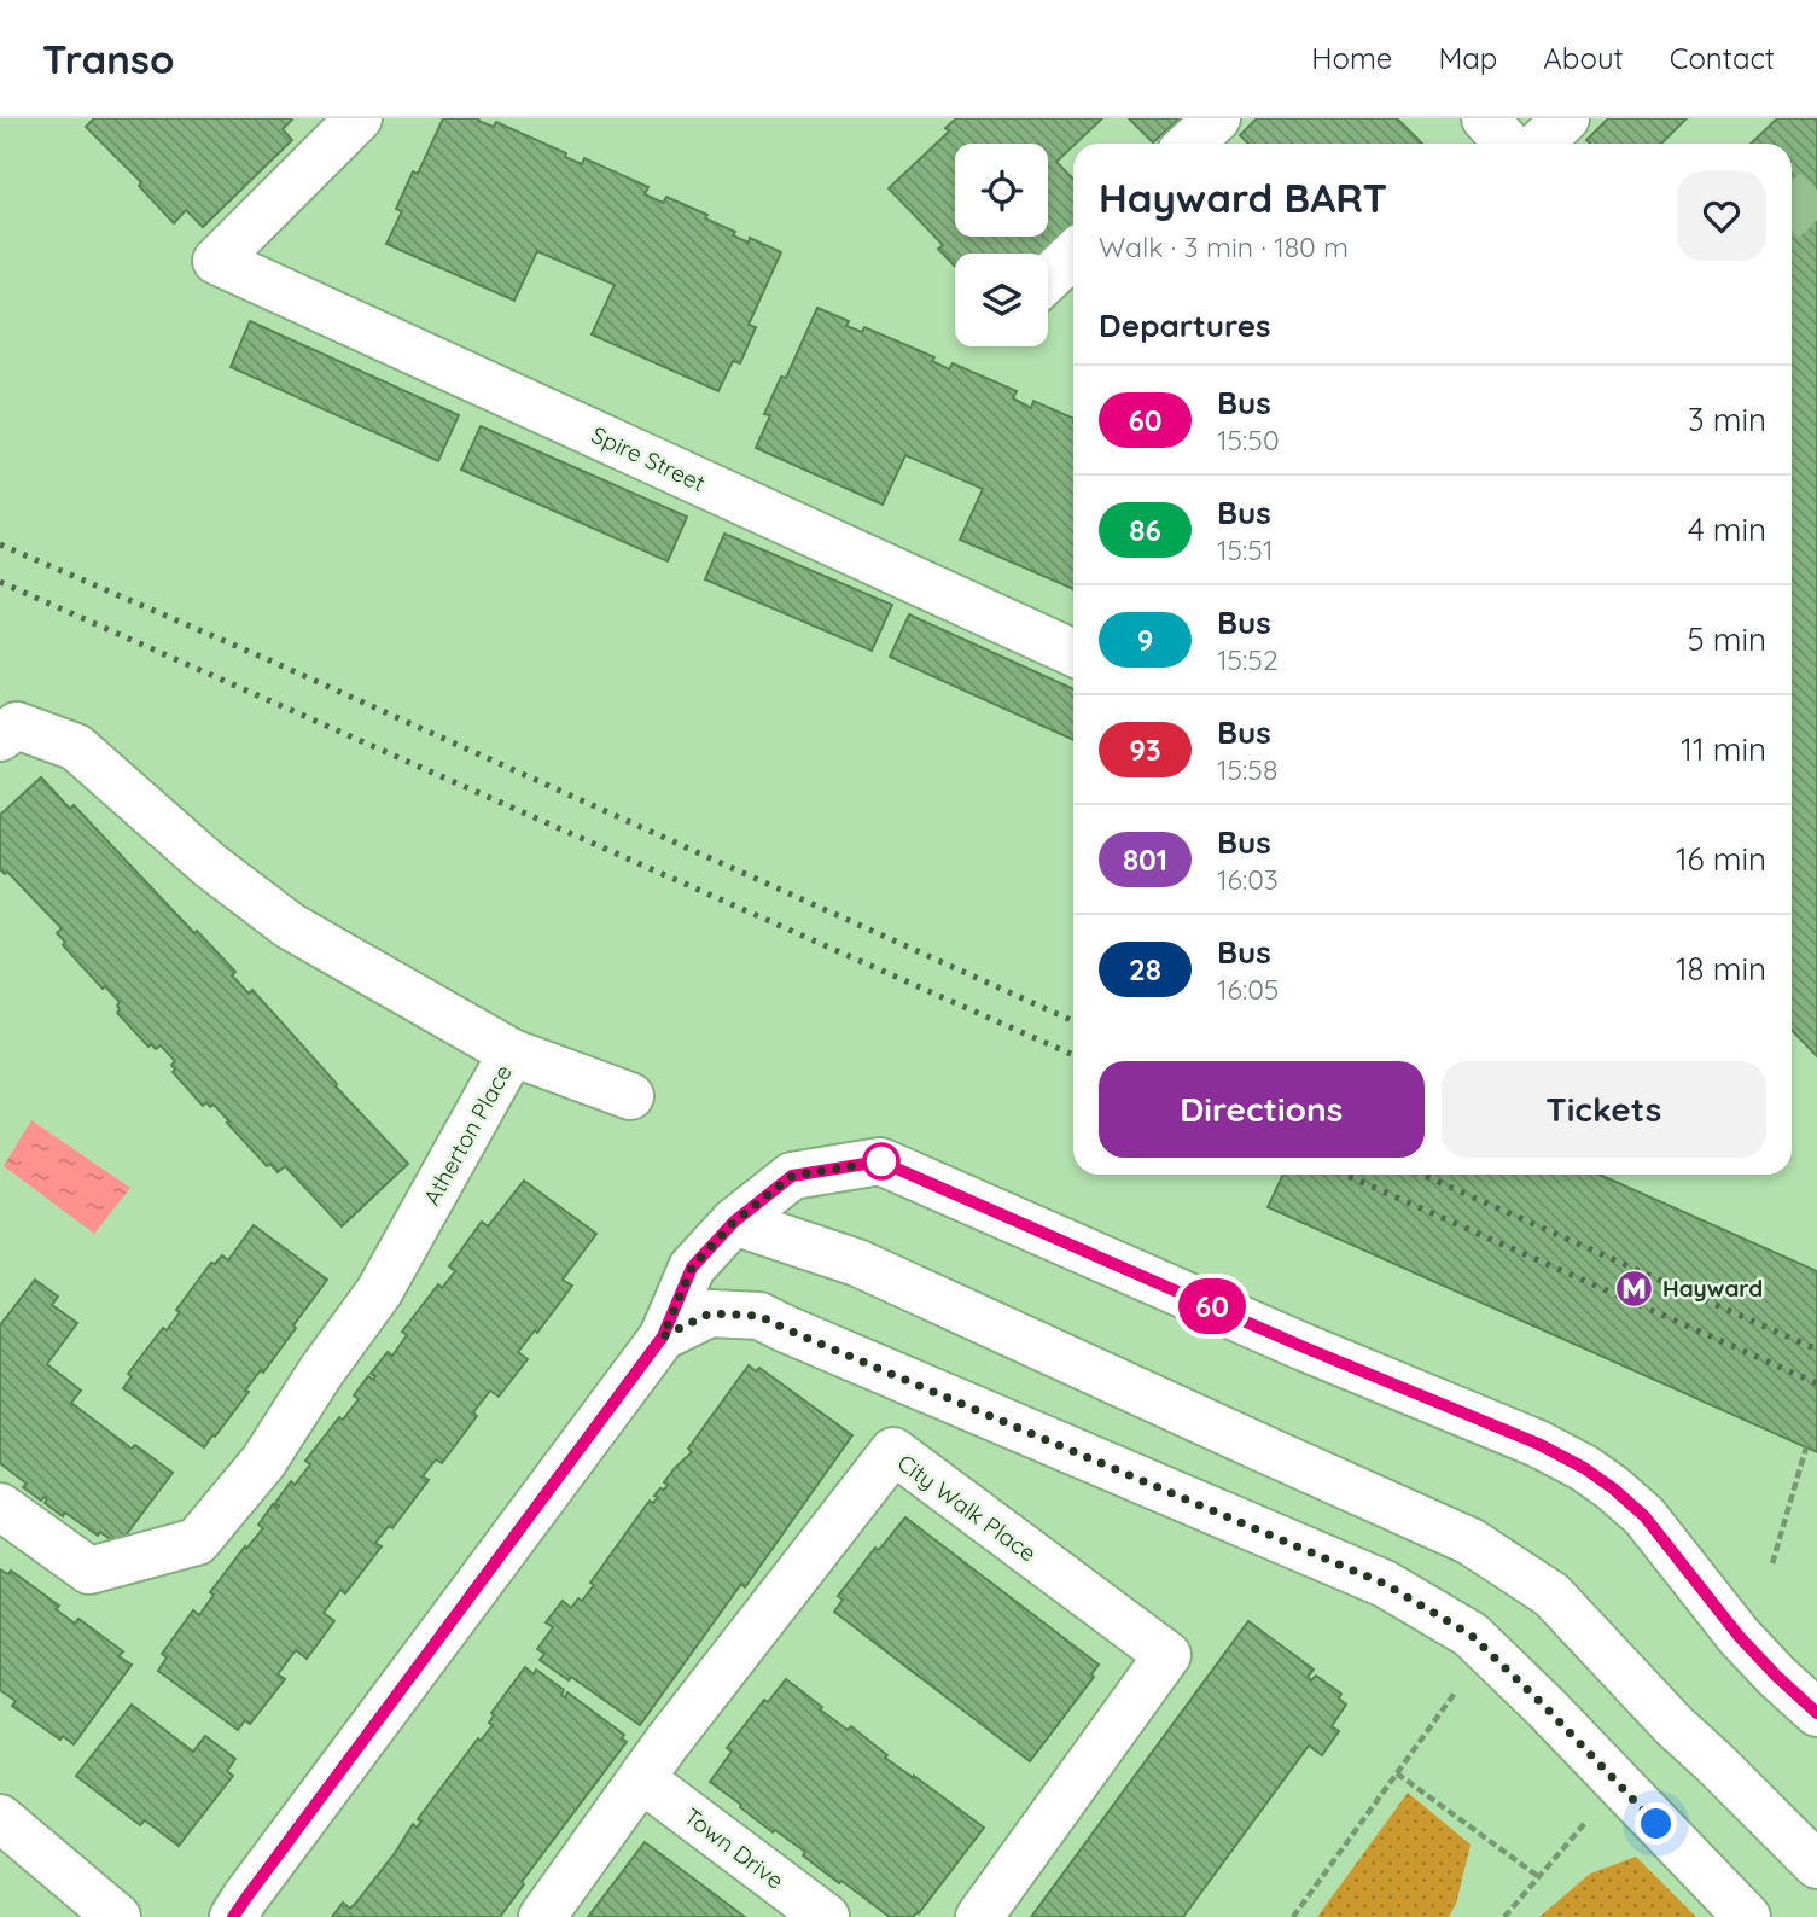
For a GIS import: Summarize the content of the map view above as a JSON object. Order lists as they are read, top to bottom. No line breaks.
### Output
{"streets":{"street":["Spire Street","Atherton Place","City Walk Place","Town Drive"]},"crossings":[["City Walk Place","Town Drive"]],"places":{"metro station":["Hayward"]},"lines":["bus line 60"],"page":{"header":"Transo","nav":["Home","Map","About","Contact"],"on_map":"60","heading":[["Hayward BART","Walk · 3 min · 180 m"],"Departures"],"list":[{"mark":"60","name":"Bus","note":"15:50","value":"3 min"},{"mark":"86","name":"Bus","note":"15:51","value":"4 min"},{"mark":"9","name":"Bus","note":"15:52","value":"5 min"},{"mark":"93","name":"Bus","note":"15:58","value":"11 min"},{"mark":"801","name":"Bus","note":"16:03","value":"16 min"},{"mark":"28","name":"Bus","note":"16:05","value":"18 min"}],"buttons":["Directions","Tickets"]}}
